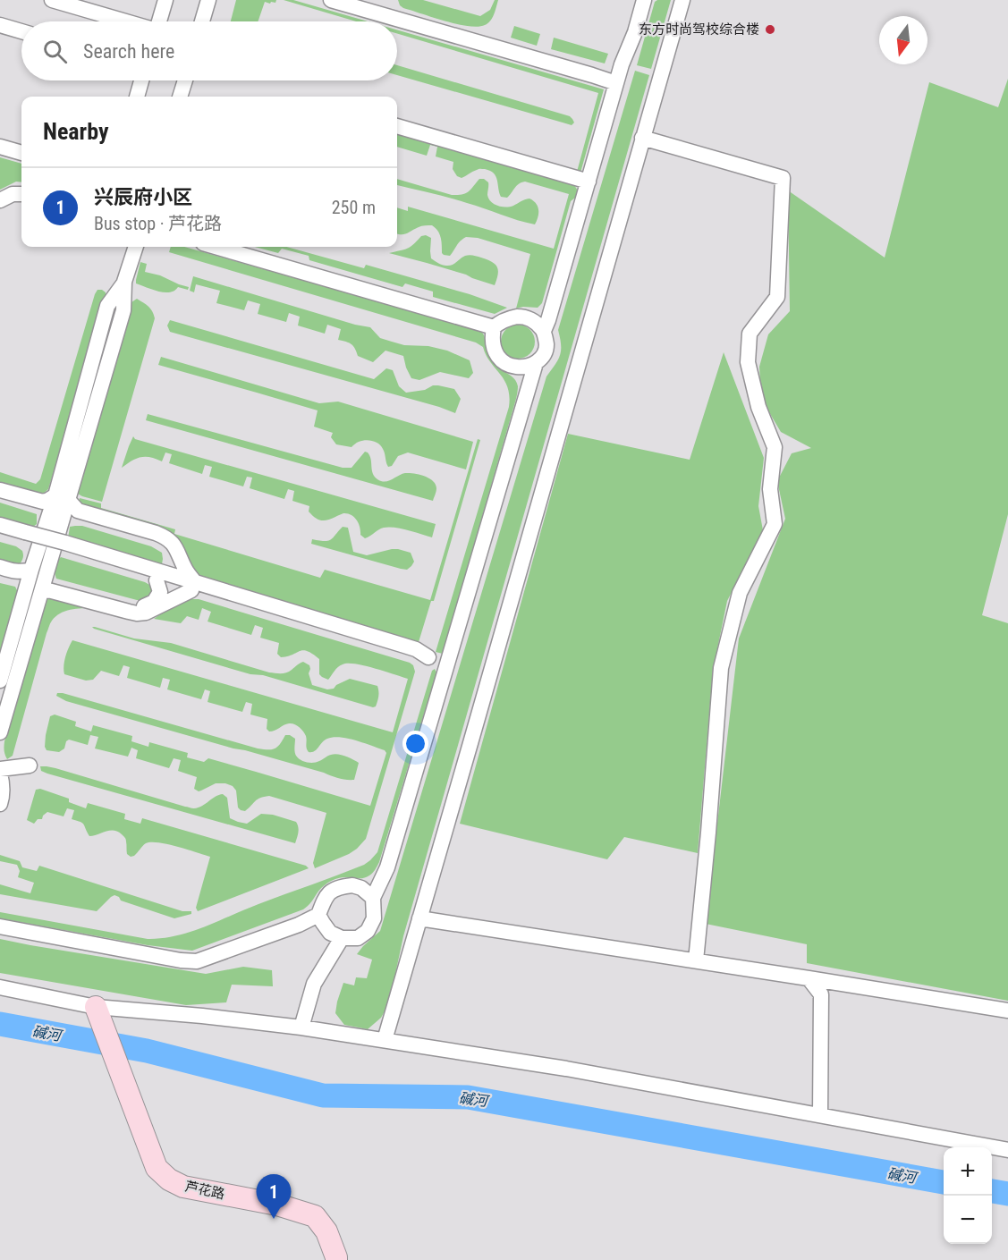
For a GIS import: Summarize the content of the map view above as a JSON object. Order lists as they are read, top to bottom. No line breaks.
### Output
{"streets":{"street":["芦花路"]},"water":["碱河"],"places":["东方时尚驾校综合楼"],"north":"bottom","page":{"search":"Search here","heading":"Nearby","list":[{"mark":"1","name":"兴辰府小区","note":"Bus stop · 芦花路","value":"250 m"}],"map_buttons":["+","−"],"pins":"1"}}
